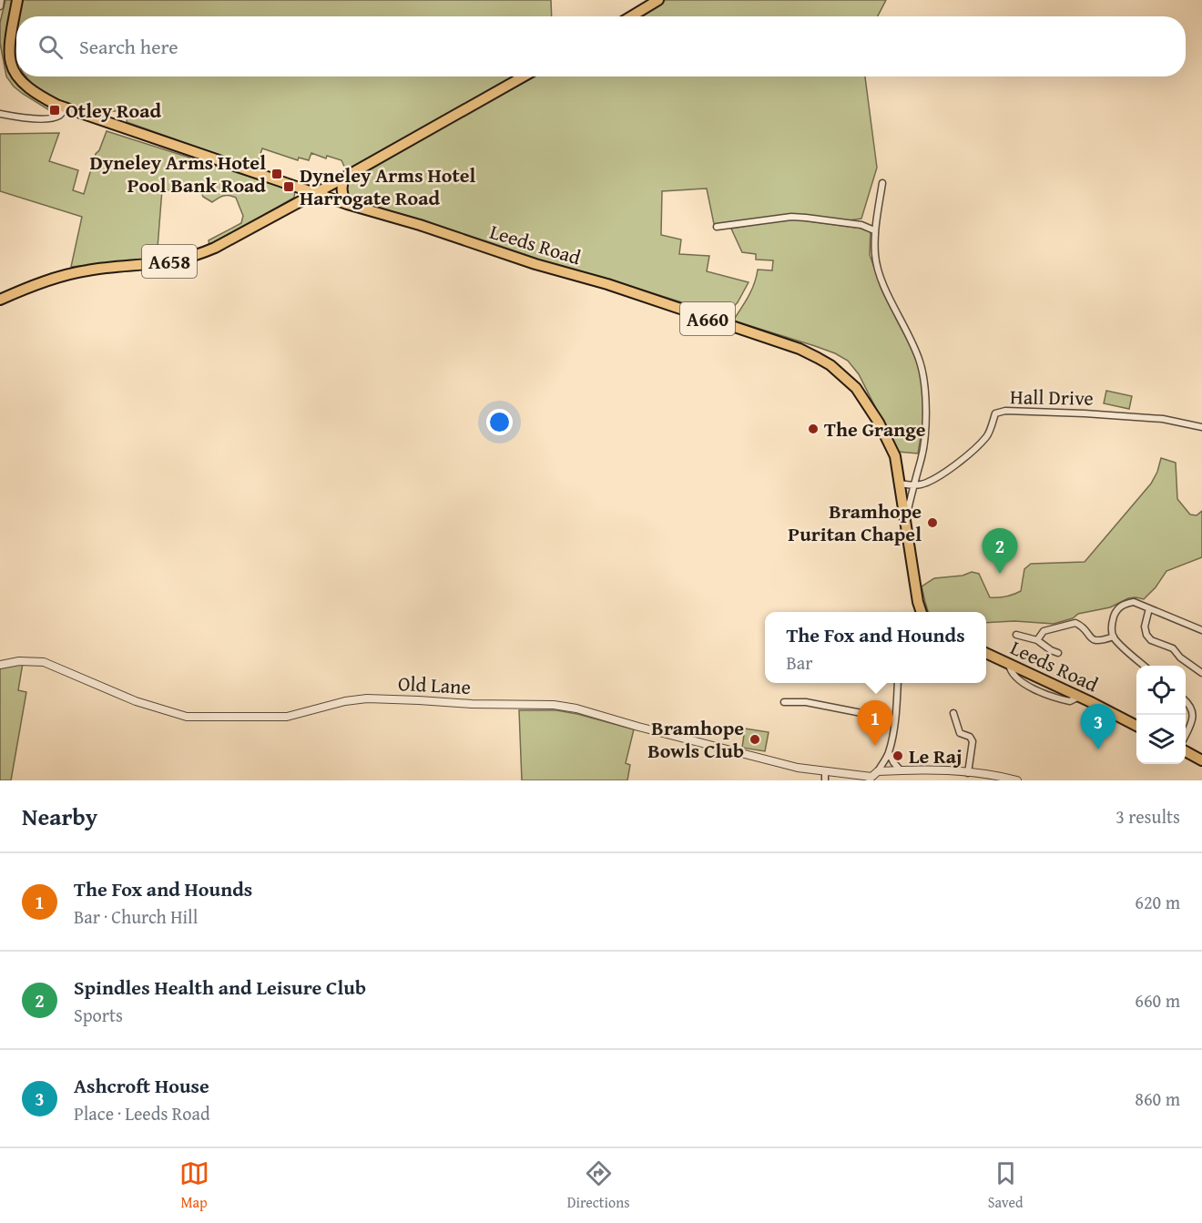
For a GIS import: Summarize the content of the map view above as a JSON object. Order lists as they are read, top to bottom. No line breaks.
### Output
{"streets":{"highway":["Leeds Road","A658","A660"],"street":["Hall Drive","Old Lane"]},"crossings":[["Leeds Road","A658"],["Leeds Road","Hall Drive"]],"places":{"transit":["Otley Road","Dyneley Arms Hotel Pool Bank Road","Dyneley Arms Hotel Harrogate Road"],"other":["The Grange","Bramhope Puritan Chapel","Bramhope Bowls Club","Le Raj"]},"page":{"search":"Search here","pins":["2","1","3"],"popup":["The Fox and Hounds","Bar"],"heading":["Nearby","3 results"],"list":[{"mark":"1","name":"The Fox and Hounds","note":"Bar · Church Hill","value":"620 m"},{"mark":"2","name":"Spindles Health and Leisure Club","note":"Sports","value":"660 m"},{"mark":"3","name":"Ashcroft House","note":"Place · Leeds Road","value":"860 m"}],"nav":["Map","Directions","Saved"]}}
